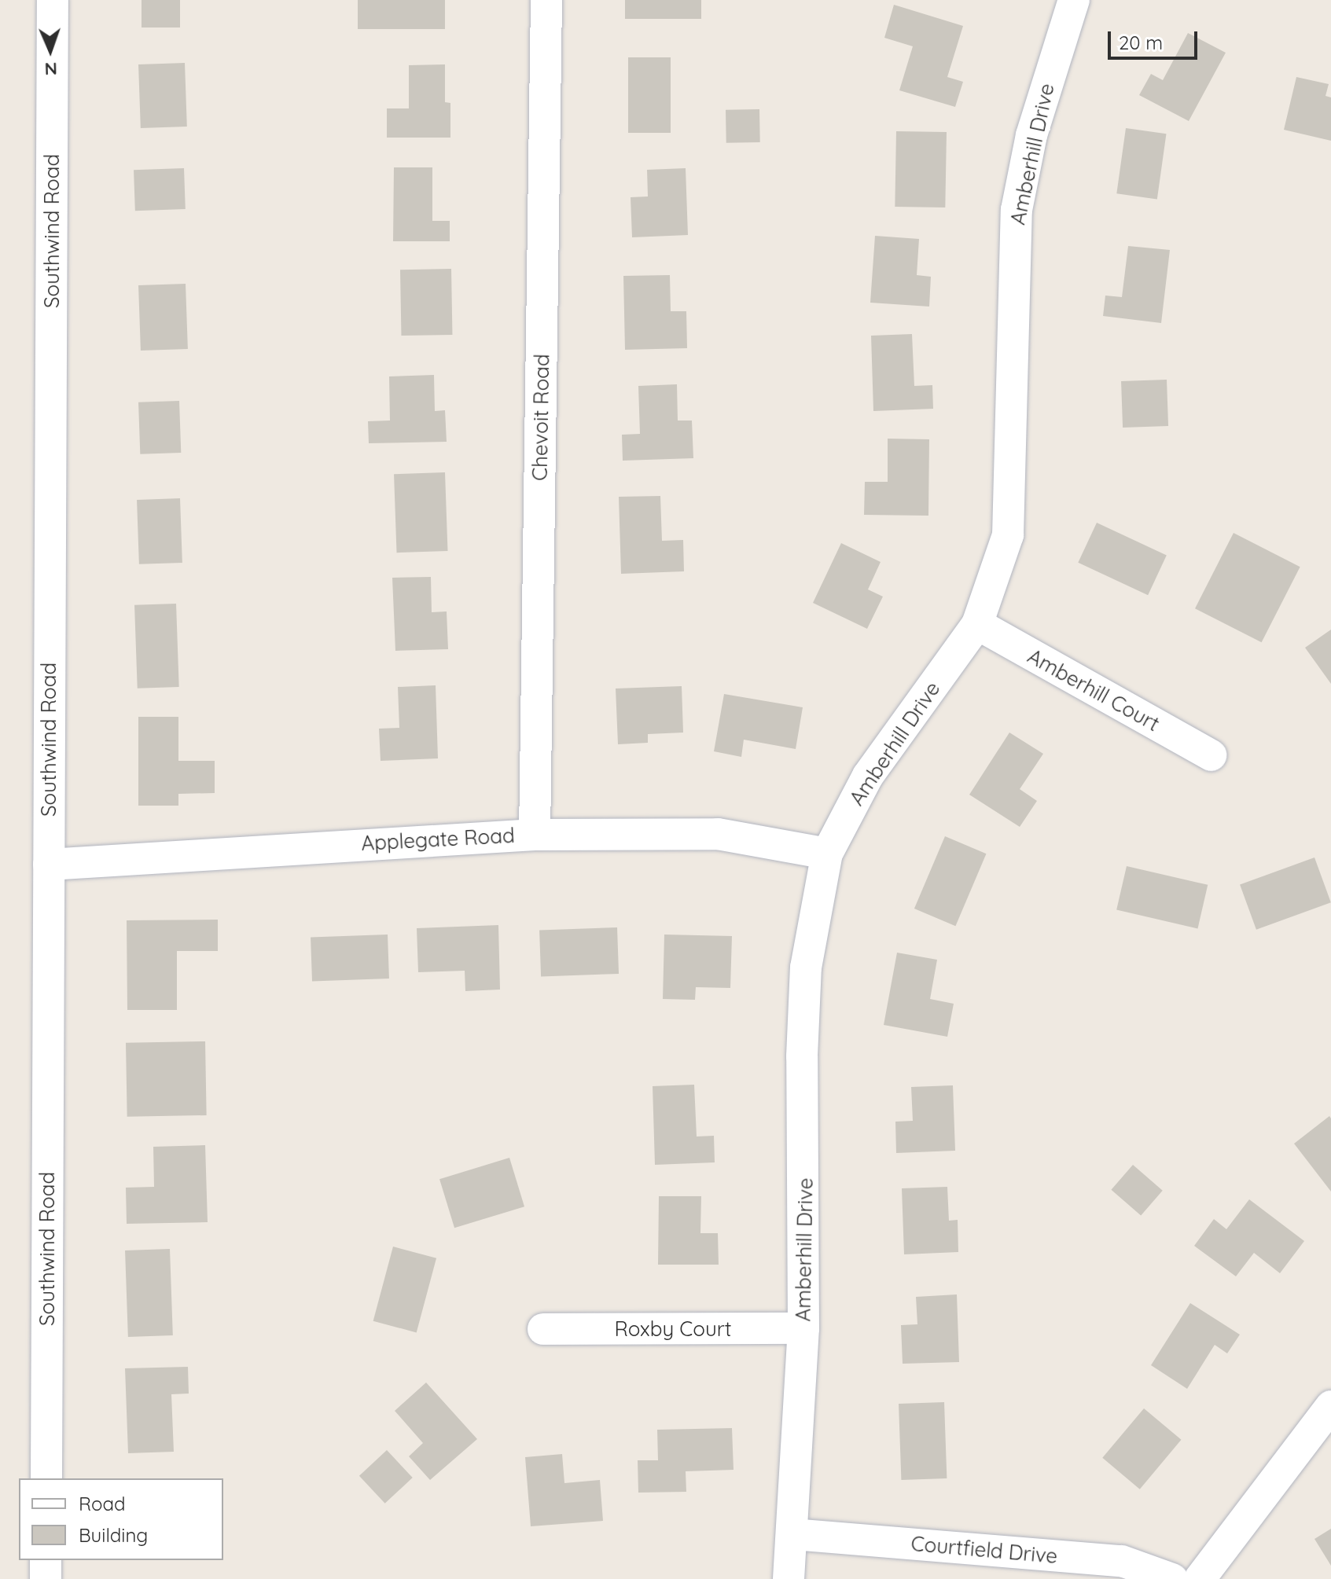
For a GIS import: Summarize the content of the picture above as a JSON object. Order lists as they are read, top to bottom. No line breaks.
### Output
{"streets":{"street":["Amberhill Drive","Southwind Road","Chevoit Road","Amberhill Court","Applegate Road","Roxby Court","Courtfield Drive"]},"crossings":[["Amberhill Drive","Amberhill Court"],["Amberhill Drive","Applegate Road"],["Amberhill Drive","Roxby Court"],["Amberhill Drive","Courtfield Drive"],["Southwind Road","Applegate Road"],["Chevoit Road","Applegate Road"]],"legend":["Road","Building"],"scale_bar":"20 m","north":"bottom"}
